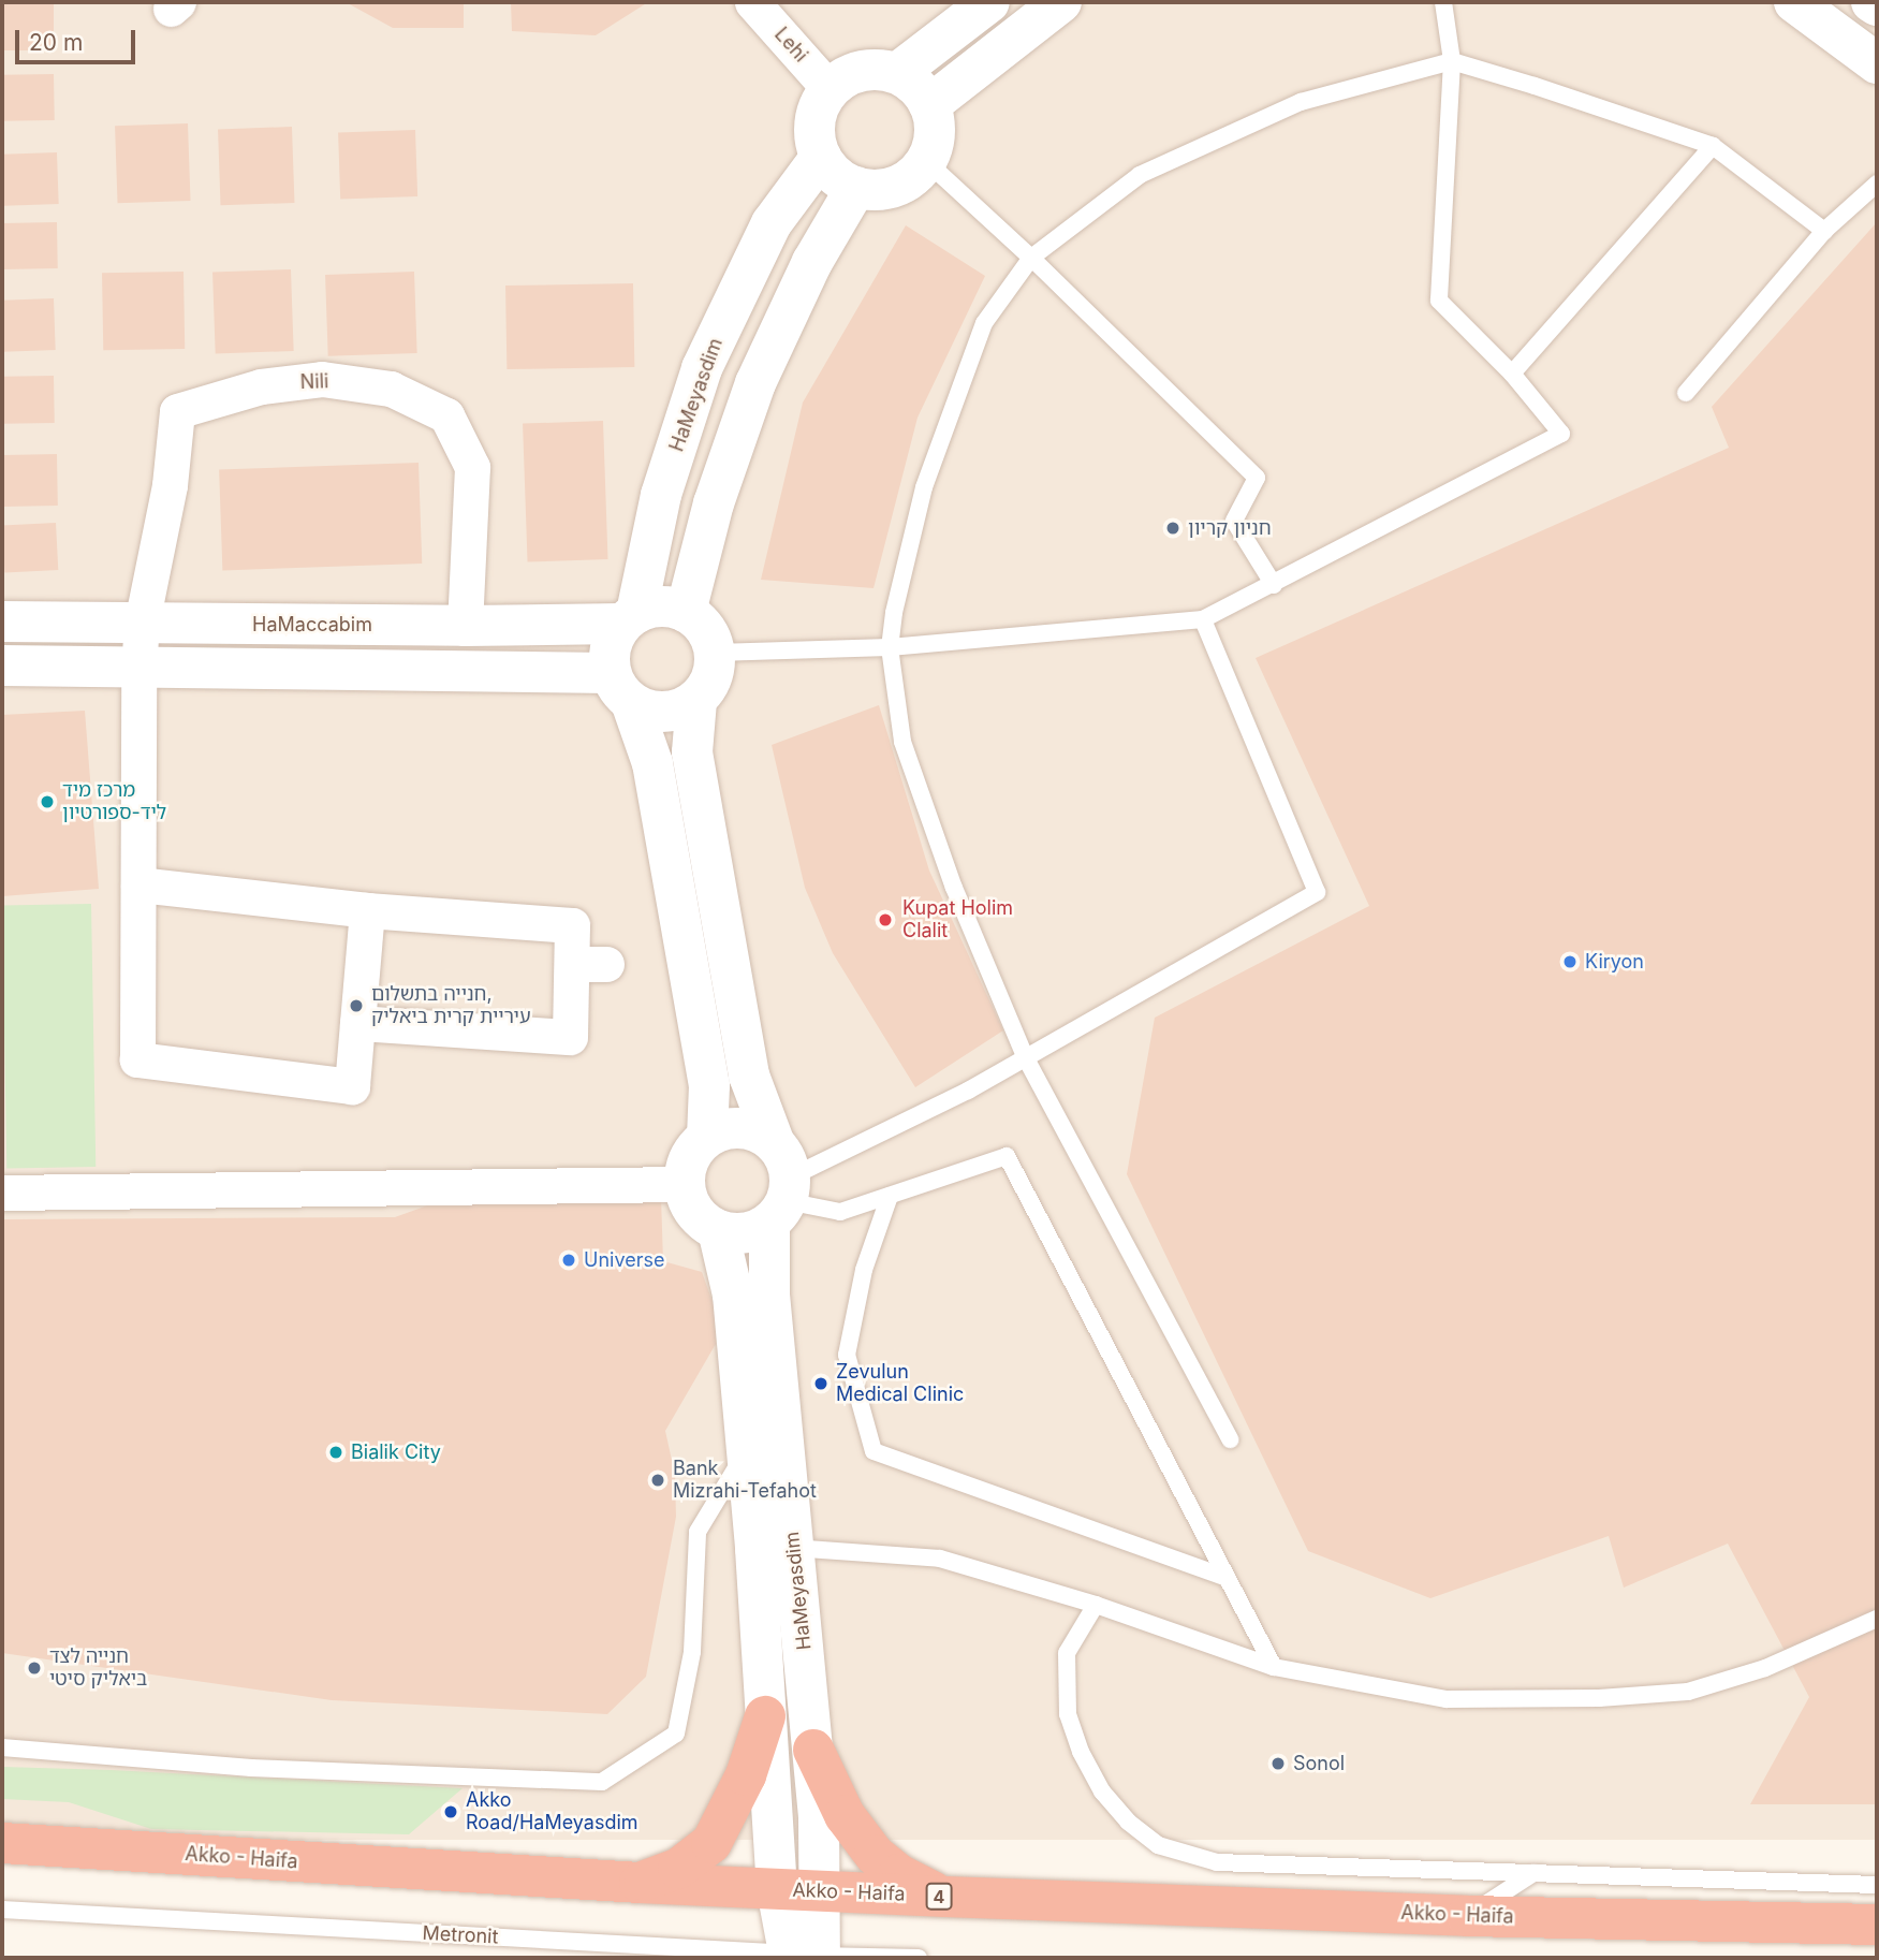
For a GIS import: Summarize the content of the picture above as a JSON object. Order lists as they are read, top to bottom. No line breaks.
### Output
{"streets":{"highway":["Akko - Haifa","4"],"street":["Lehi","Nili","HaMeyasdim","HaMaccabim"],"lane":["Metronit"]},"crossings":[["Lehi","HaMeyasdim"],["Nili","HaMaccabim"],["HaMeyasdim","HaMaccabim"],["HaMeyasdim","Akko - Haifa"],["HaMeyasdim","Metronit"]],"places":["חניון קריון","מרכז מיד ליד-ספורטיון","Kupat Holim Clalit","Kiryon","חנייה בתשלום, עיריית קרית ביאליק","Universe","Zevulun Medical Clinic","Bialik City","Bank Mizrahi-Tefahot","חנייה לצד ביאליק סיטי","Sonol","Akko Road/HaMeyasdim"],"scale_bar":"20 m"}
